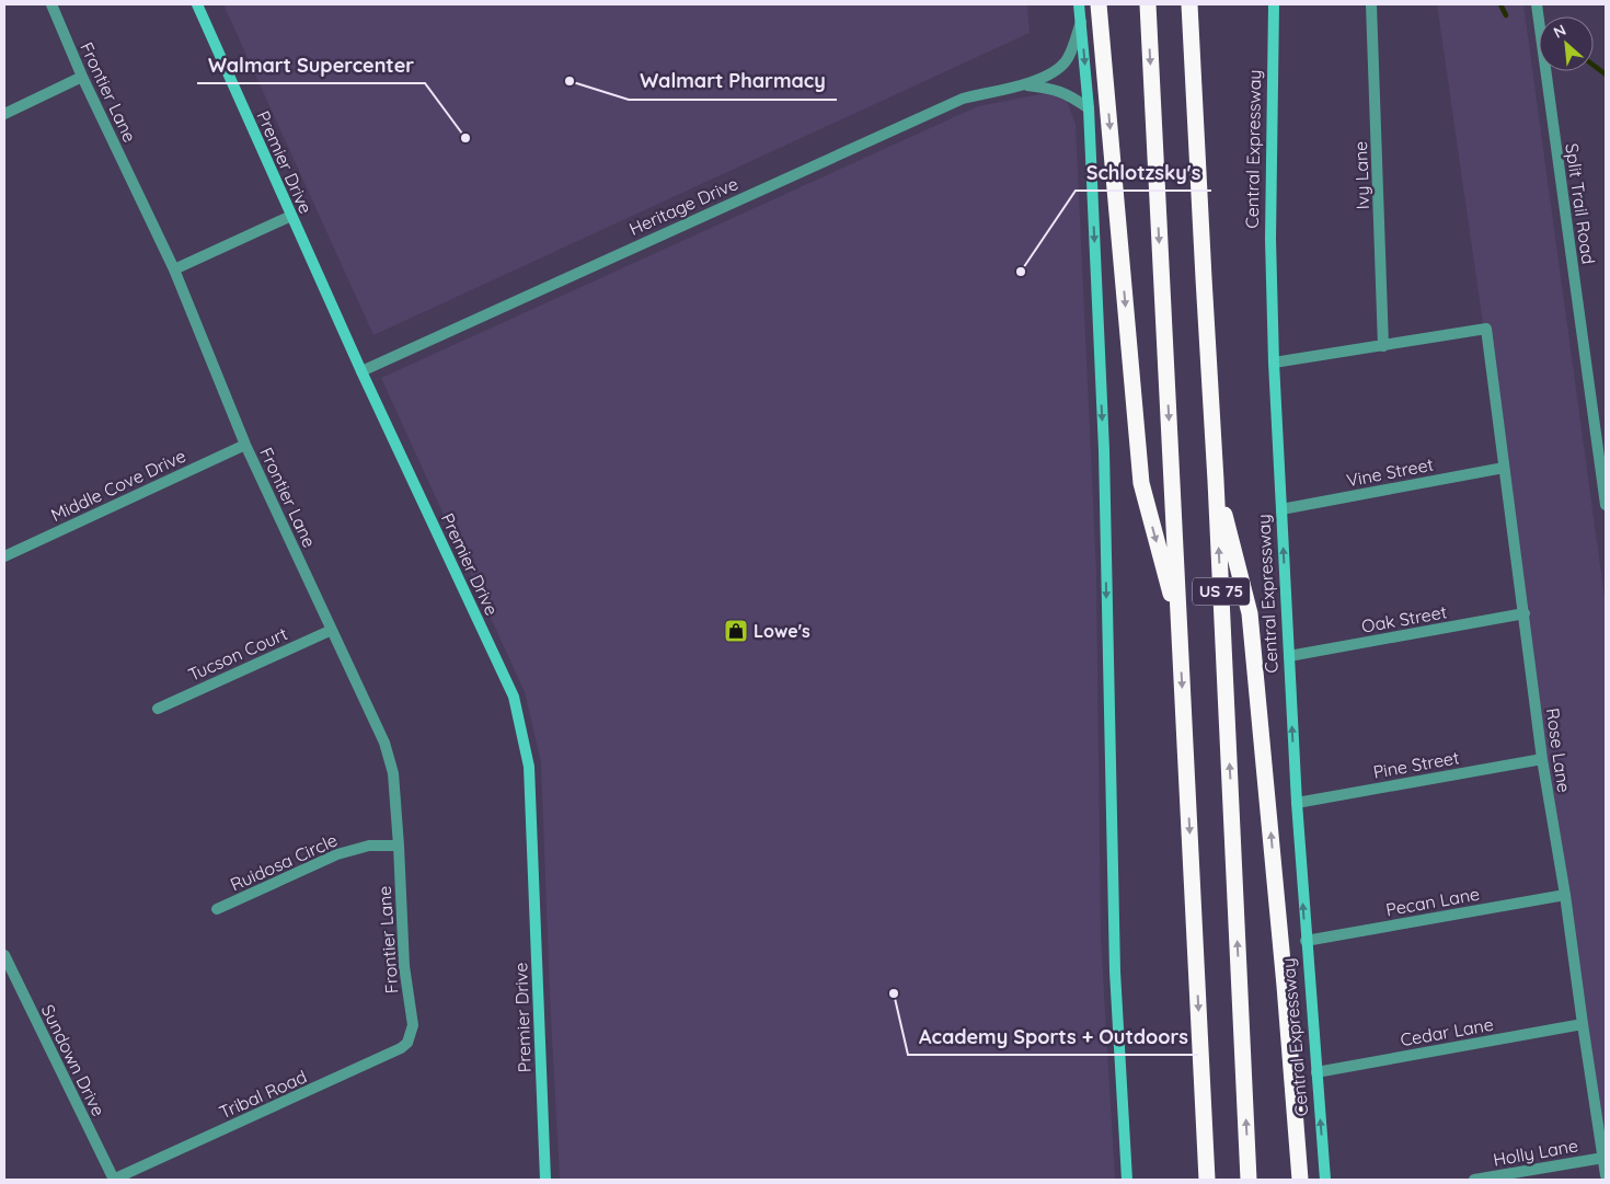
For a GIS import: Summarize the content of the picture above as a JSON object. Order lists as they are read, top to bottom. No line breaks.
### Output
{"streets":{"highway":["US 75"],"main road":["Central Expressway","Premier Drive"],"street":["Frontier Lane","Ivy Lane","Split Trail Road","Heritage Drive","Vine Street","Middle Cove Drive","Oak Street","Tucson Court","Rose Lane","Pine Street","Ruidosa Circle","Pecan Lane","Cedar Lane","Sundown Drive","Tribal Road","Holly Lane"]},"crossings":[["Frontier Lane","Middle Cove Drive"],["Frontier Lane","Tucson Court"],["Frontier Lane","Ruidosa Circle"],["Frontier Lane","Tribal Road"],["Central Expressway","Vine Street"],["Central Expressway","Oak Street"],["Central Expressway","Pine Street"],["Central Expressway","Pecan Lane"],["Central Expressway","Cedar Lane"],["Premier Drive","Heritage Drive"],["Ivy Lane","Rose Lane"],["Vine Street","Rose Lane"],["Oak Street","Rose Lane"],["Rose Lane","Pine Street"],["Rose Lane","Pecan Lane"],["Rose Lane","Cedar Lane"],["Rose Lane","Holly Lane"],["Sundown Drive","Tribal Road"]],"one_way":["Central Expressway"],"places":{"other":["Walmart Pharmacy","Walmart Supercenter","Schlotzsky's","Academy Sports + Outdoors"],"shop":["Lowe's"]},"north":"top left"}
